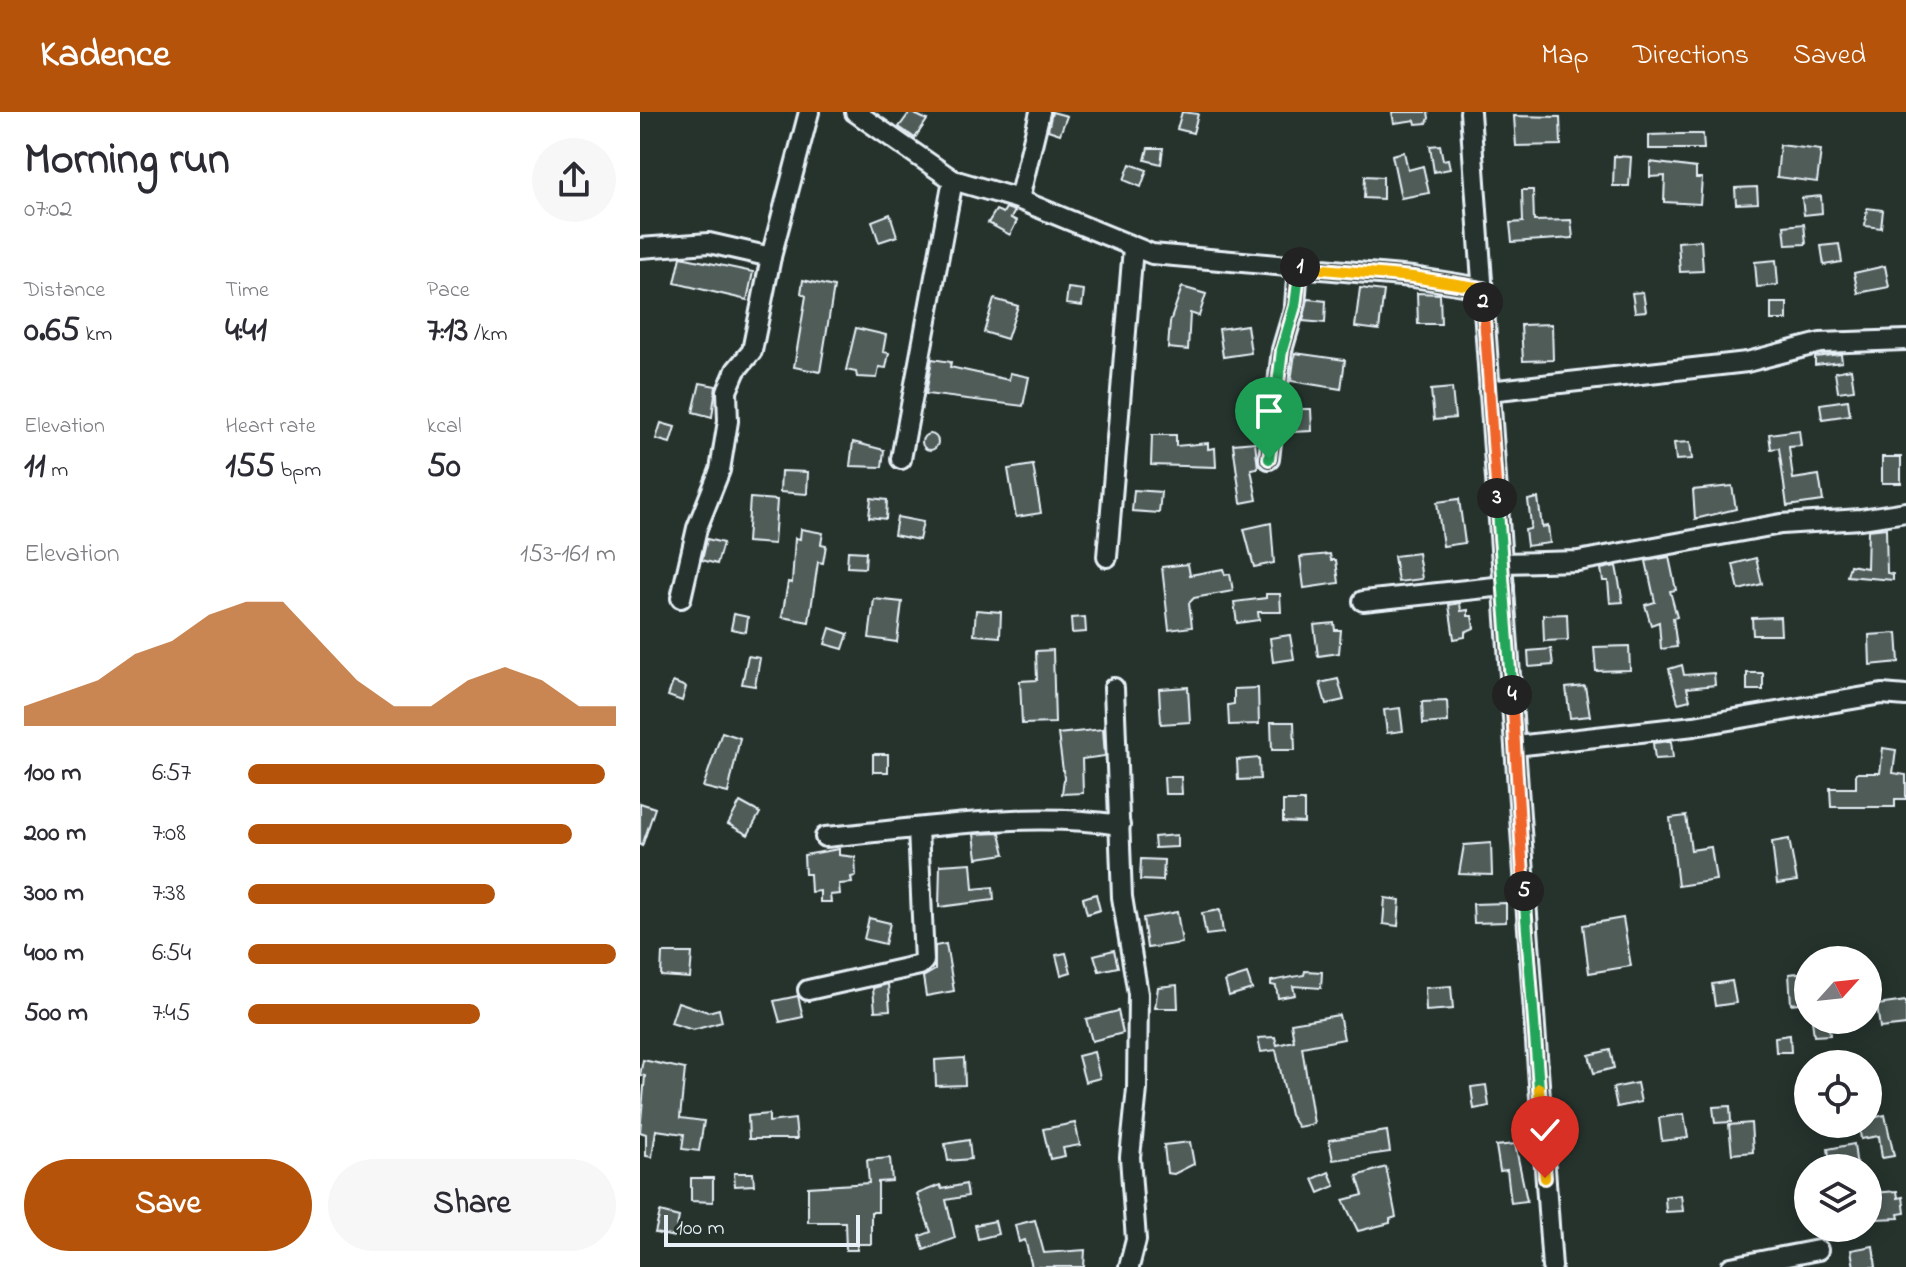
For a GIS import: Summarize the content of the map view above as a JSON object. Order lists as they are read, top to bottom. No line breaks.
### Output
{"scale_bar":"100 m","north":"top right","page":{"header":"Kadence","nav":["Map","Directions","Saved"],"heading":["Morning run","07:02"],"pins":["1","2","3","4","5"],"stats":[["Distance","0.65 km"],["Time","4:41"],["Pace","7:13 /km"],["Elevation","11 m"],["Heart rate","155 bpm"],["kcal","50"]],"chart":["Elevation","153–161 m"],"list":[{"name":"100 m","note":"6:57"},{"name":"200 m","note":"7:08"},{"name":"300 m","note":"7:38"},{"name":"400 m","note":"6:54"},{"name":"500 m","note":"7:45"}],"buttons":["Save","Share"],"scale":"100 m"}}
